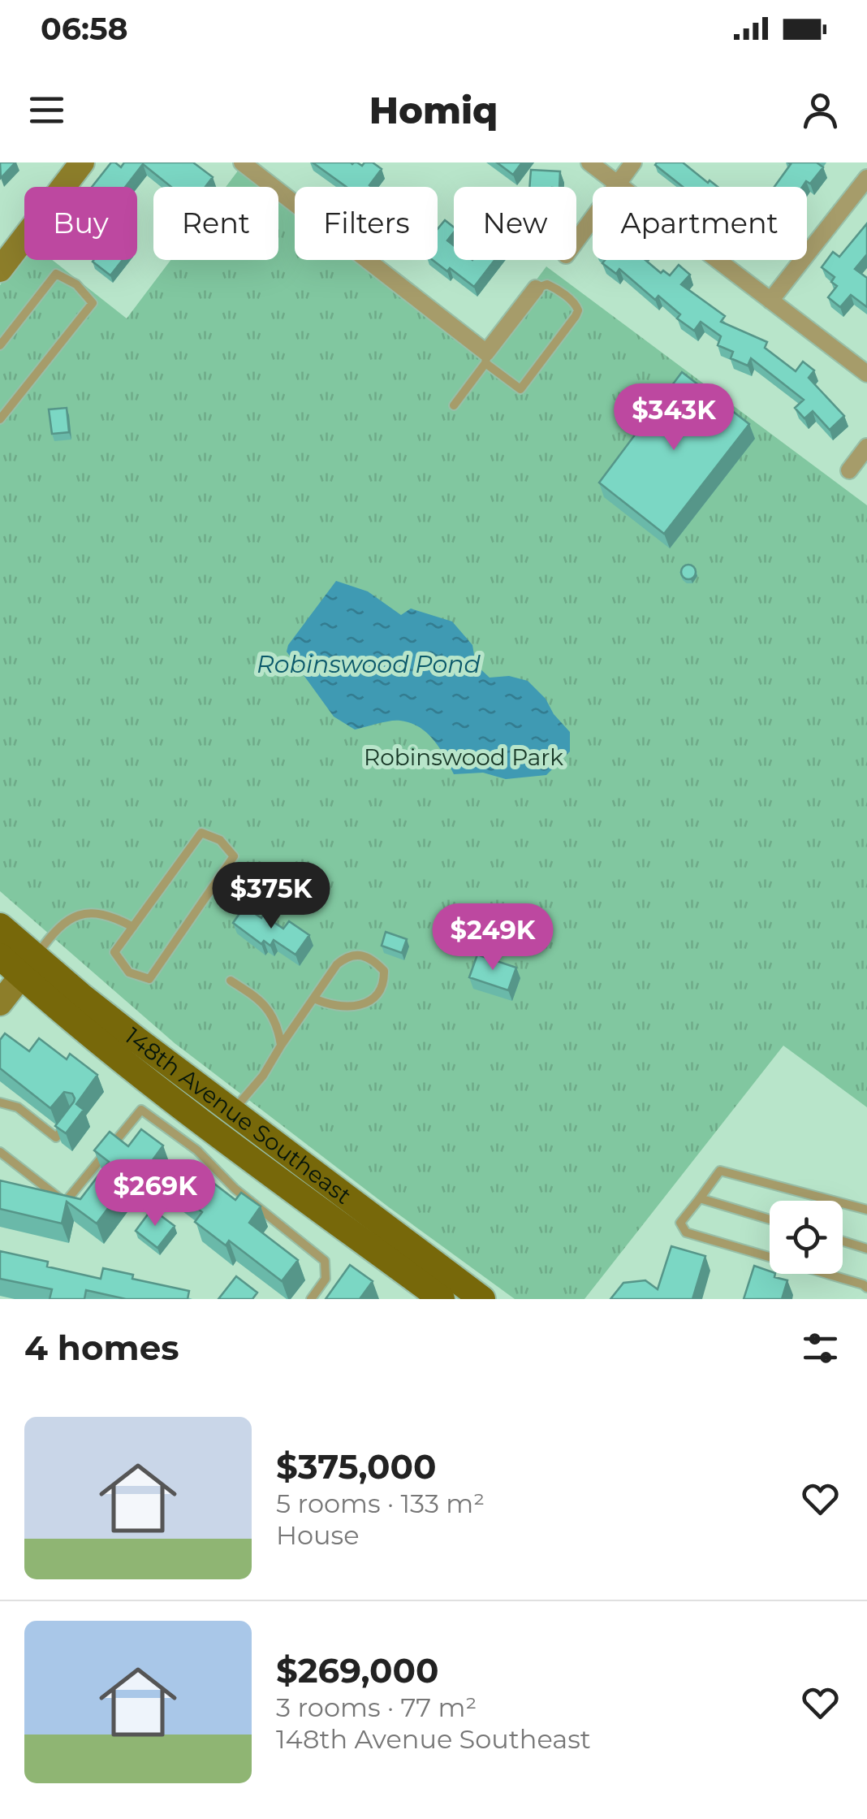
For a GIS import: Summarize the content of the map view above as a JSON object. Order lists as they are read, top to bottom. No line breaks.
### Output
{"streets":{"main road":["148th Avenue Southeast"]},"water":["Robinswood Pond"],"parks":["Robinswood Park"],"page":{"status":"06:58","header":"Homiq","chip":["Buy","Rent","Filters","New","Apartment"],"price":["$343K","$375K","$249K","$269K"],"heading":"4 homes","list":[{"name":"$375,000","note":"5 rooms · 133 m² · House"},{"name":"$269,000","note":"3 rooms · 77 m² · 148th Avenue Southeast"}]}}
